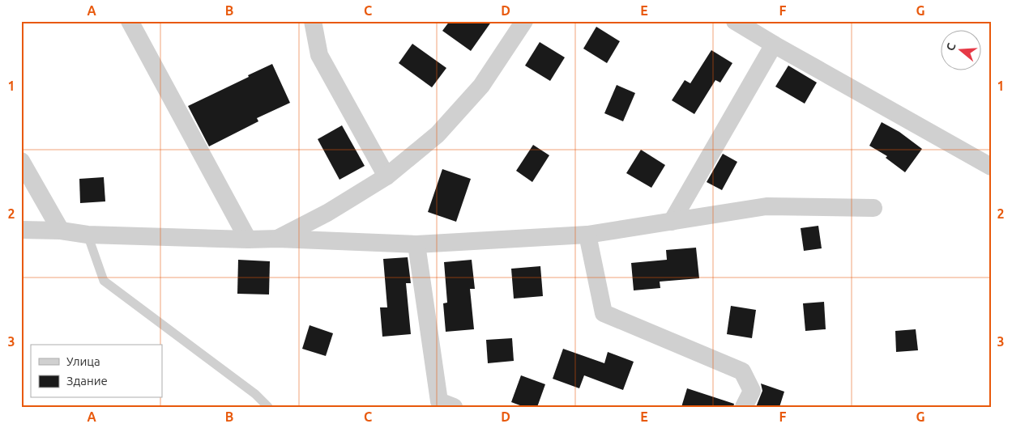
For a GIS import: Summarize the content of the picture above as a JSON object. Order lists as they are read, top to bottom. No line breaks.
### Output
{"legend":["Улица","Здание"],"north":"left","grid":{"columns":["A","B","C","D","E","F","G"],"rows":["1","2","3"]}}
